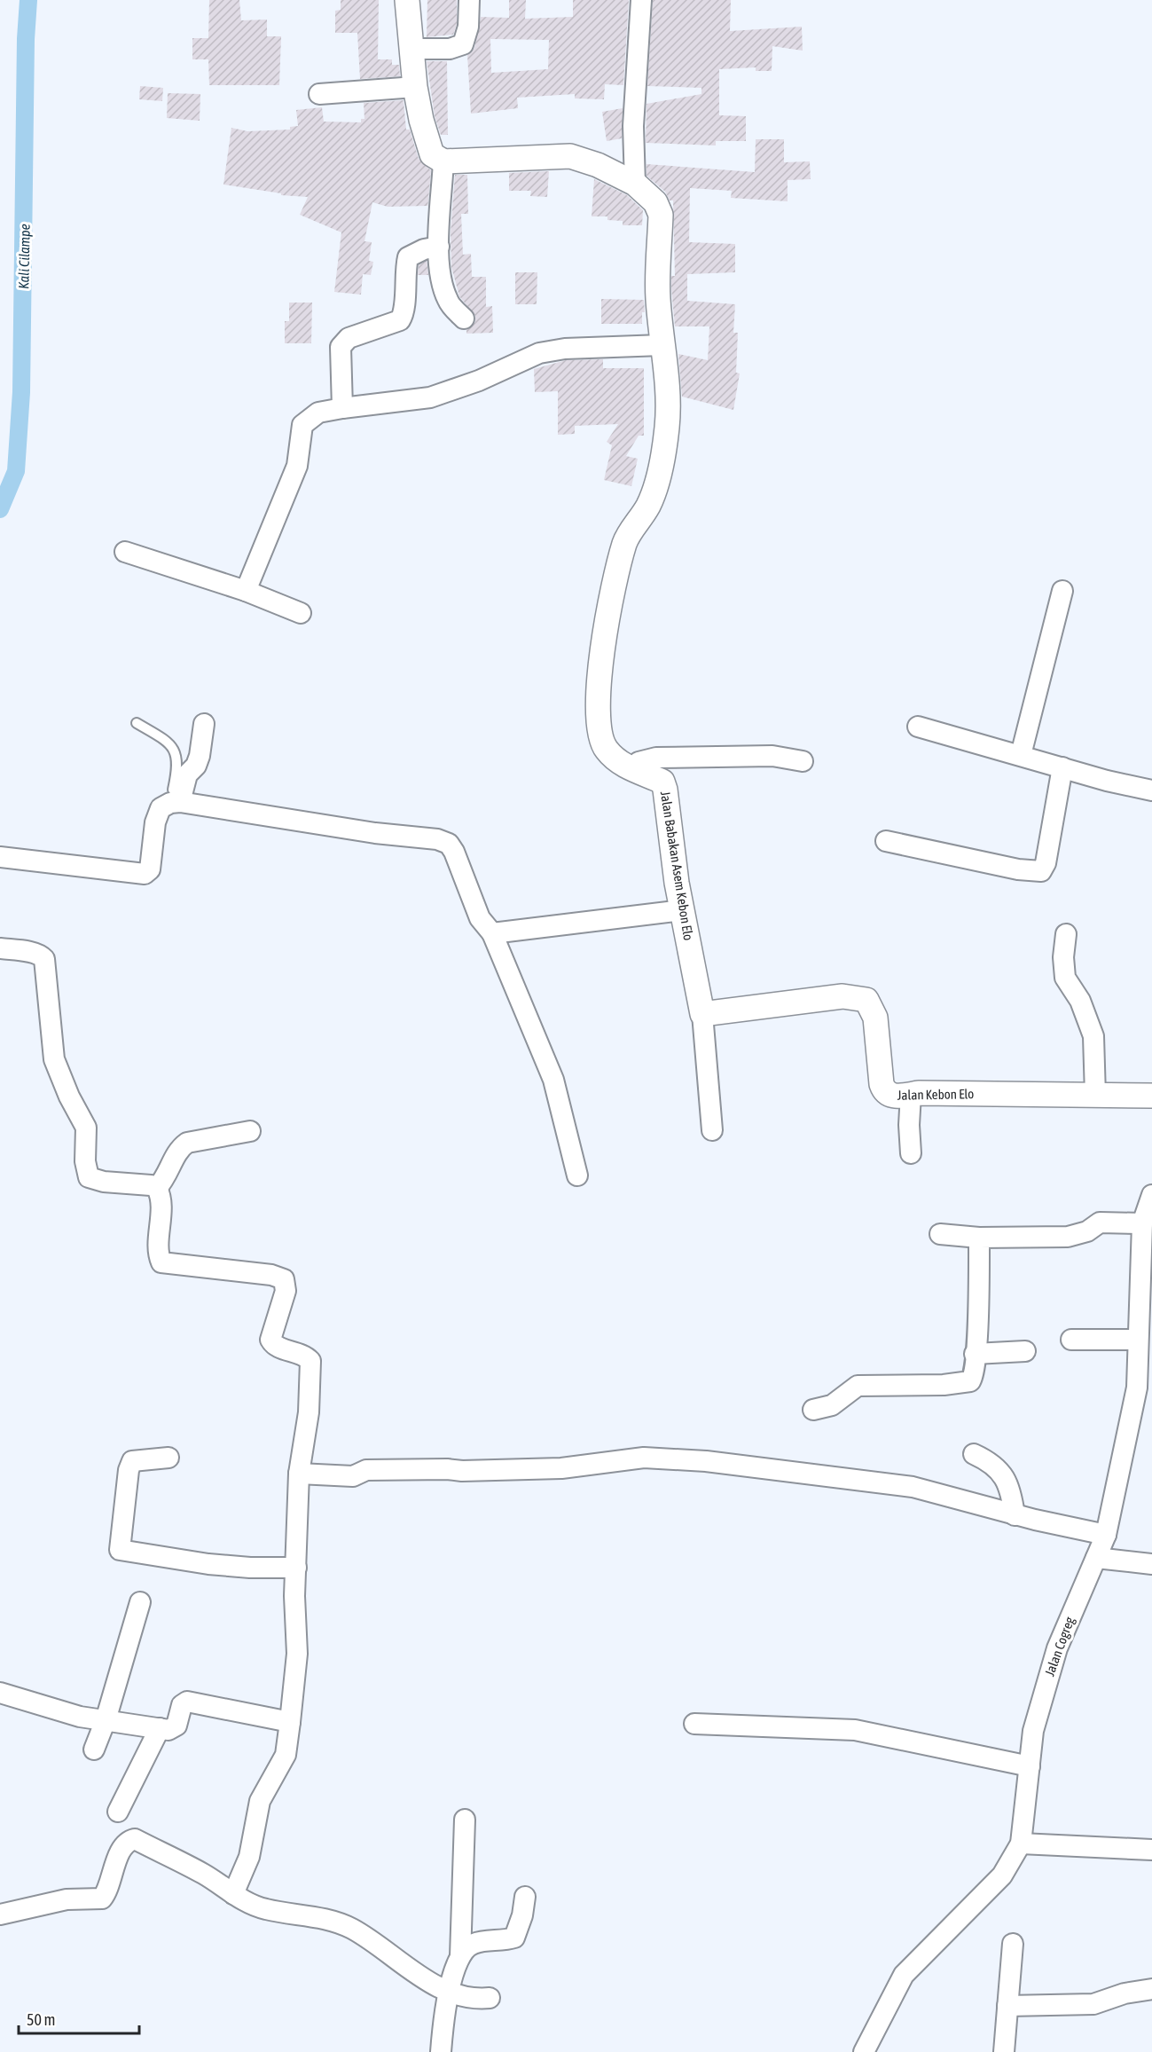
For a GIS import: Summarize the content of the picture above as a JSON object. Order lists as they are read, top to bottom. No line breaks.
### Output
{"streets":{"street":["Jalan Babakan Asem Kebon Elo","Jalan Kebon Elo","Jalan Cogreg"]},"crossings":[["Jalan Babakan Asem Kebon Elo","Jalan Kebon Elo"]],"water":["Kali Cilampe"],"scale_bar":"50 m"}
